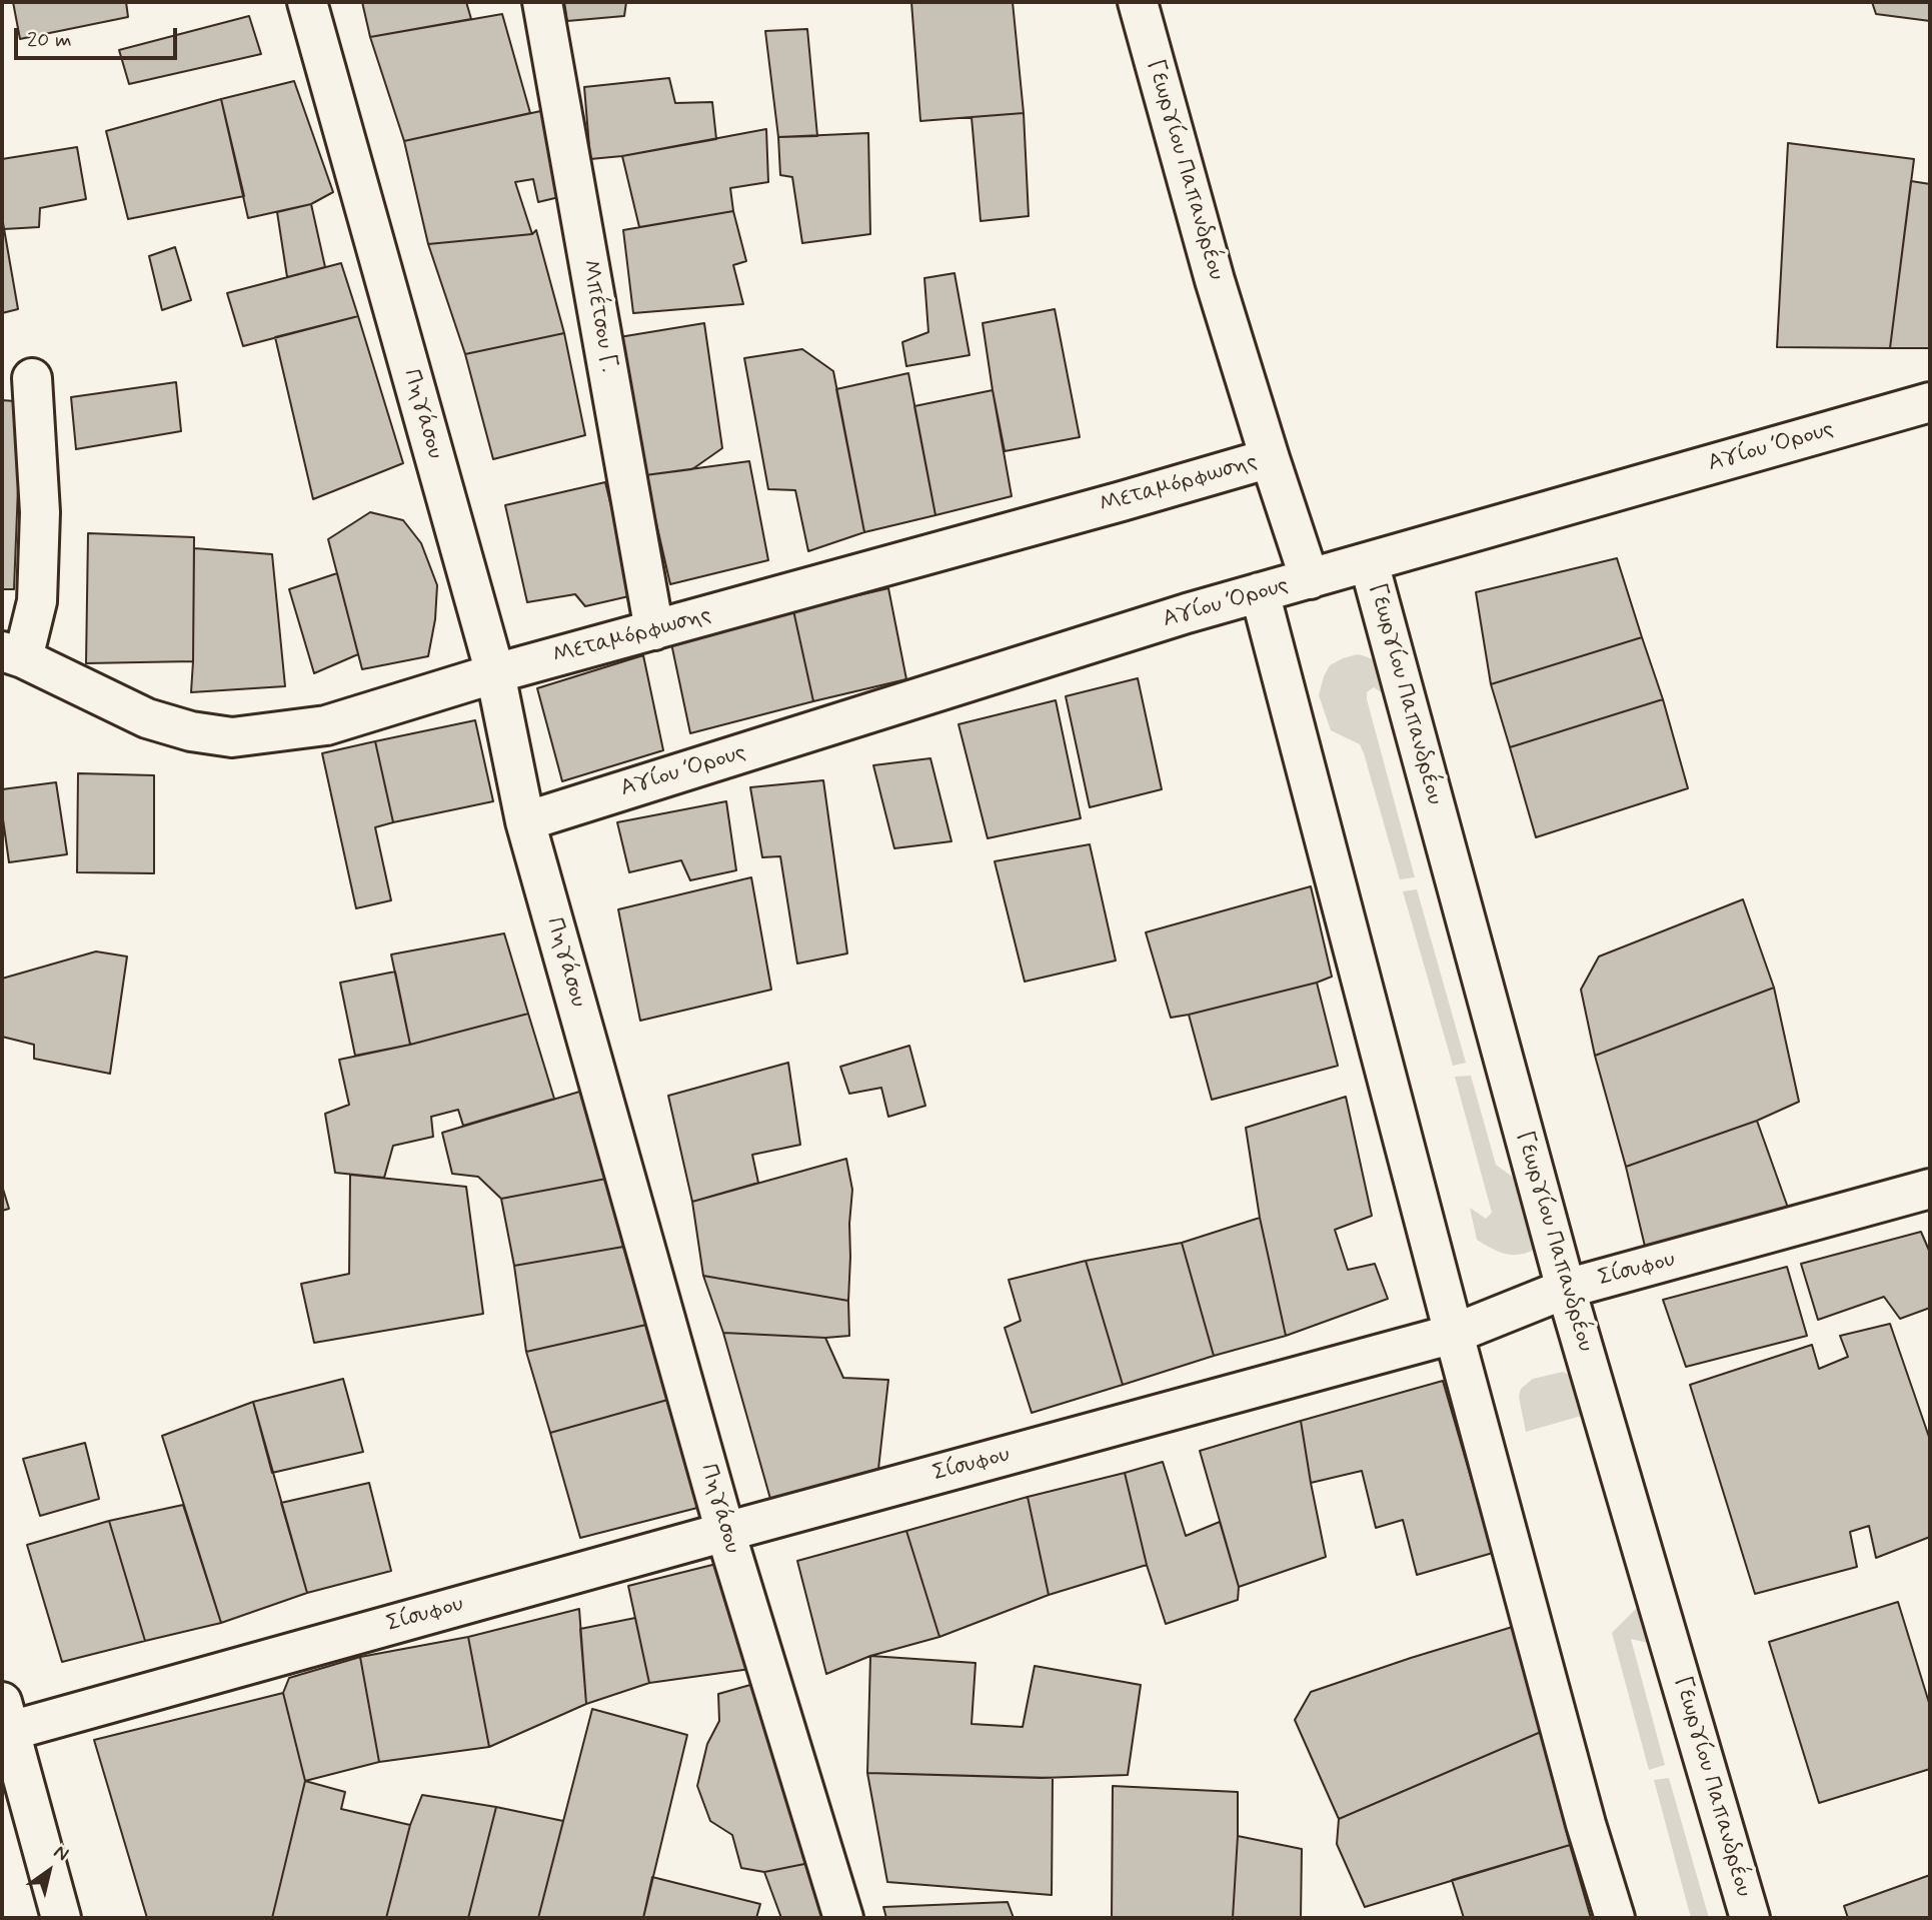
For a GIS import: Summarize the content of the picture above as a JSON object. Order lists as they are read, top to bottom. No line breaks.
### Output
{"streets":{"street":["Γεωργίου Παπανδρέου","Μπέτσου Γ.","Πηγάσου","Αγίου Όρους","Μεταμόρφωσης","Σίσυφου"]},"crossings":[["Γεωργίου Παπανδρέου","Αγίου Όρους"],["Γεωργίου Παπανδρέου","Μεταμόρφωσης"],["Γεωργίου Παπανδρέου","Σίσυφου"],["Μπέτσου Γ.","Μεταμόρφωσης"],["Πηγάσου","Αγίου Όρους"],["Πηγάσου","Μεταμόρφωσης"],["Πηγάσου","Σίσυφου"]],"scale_bar":"20 m","north":"top right"}
